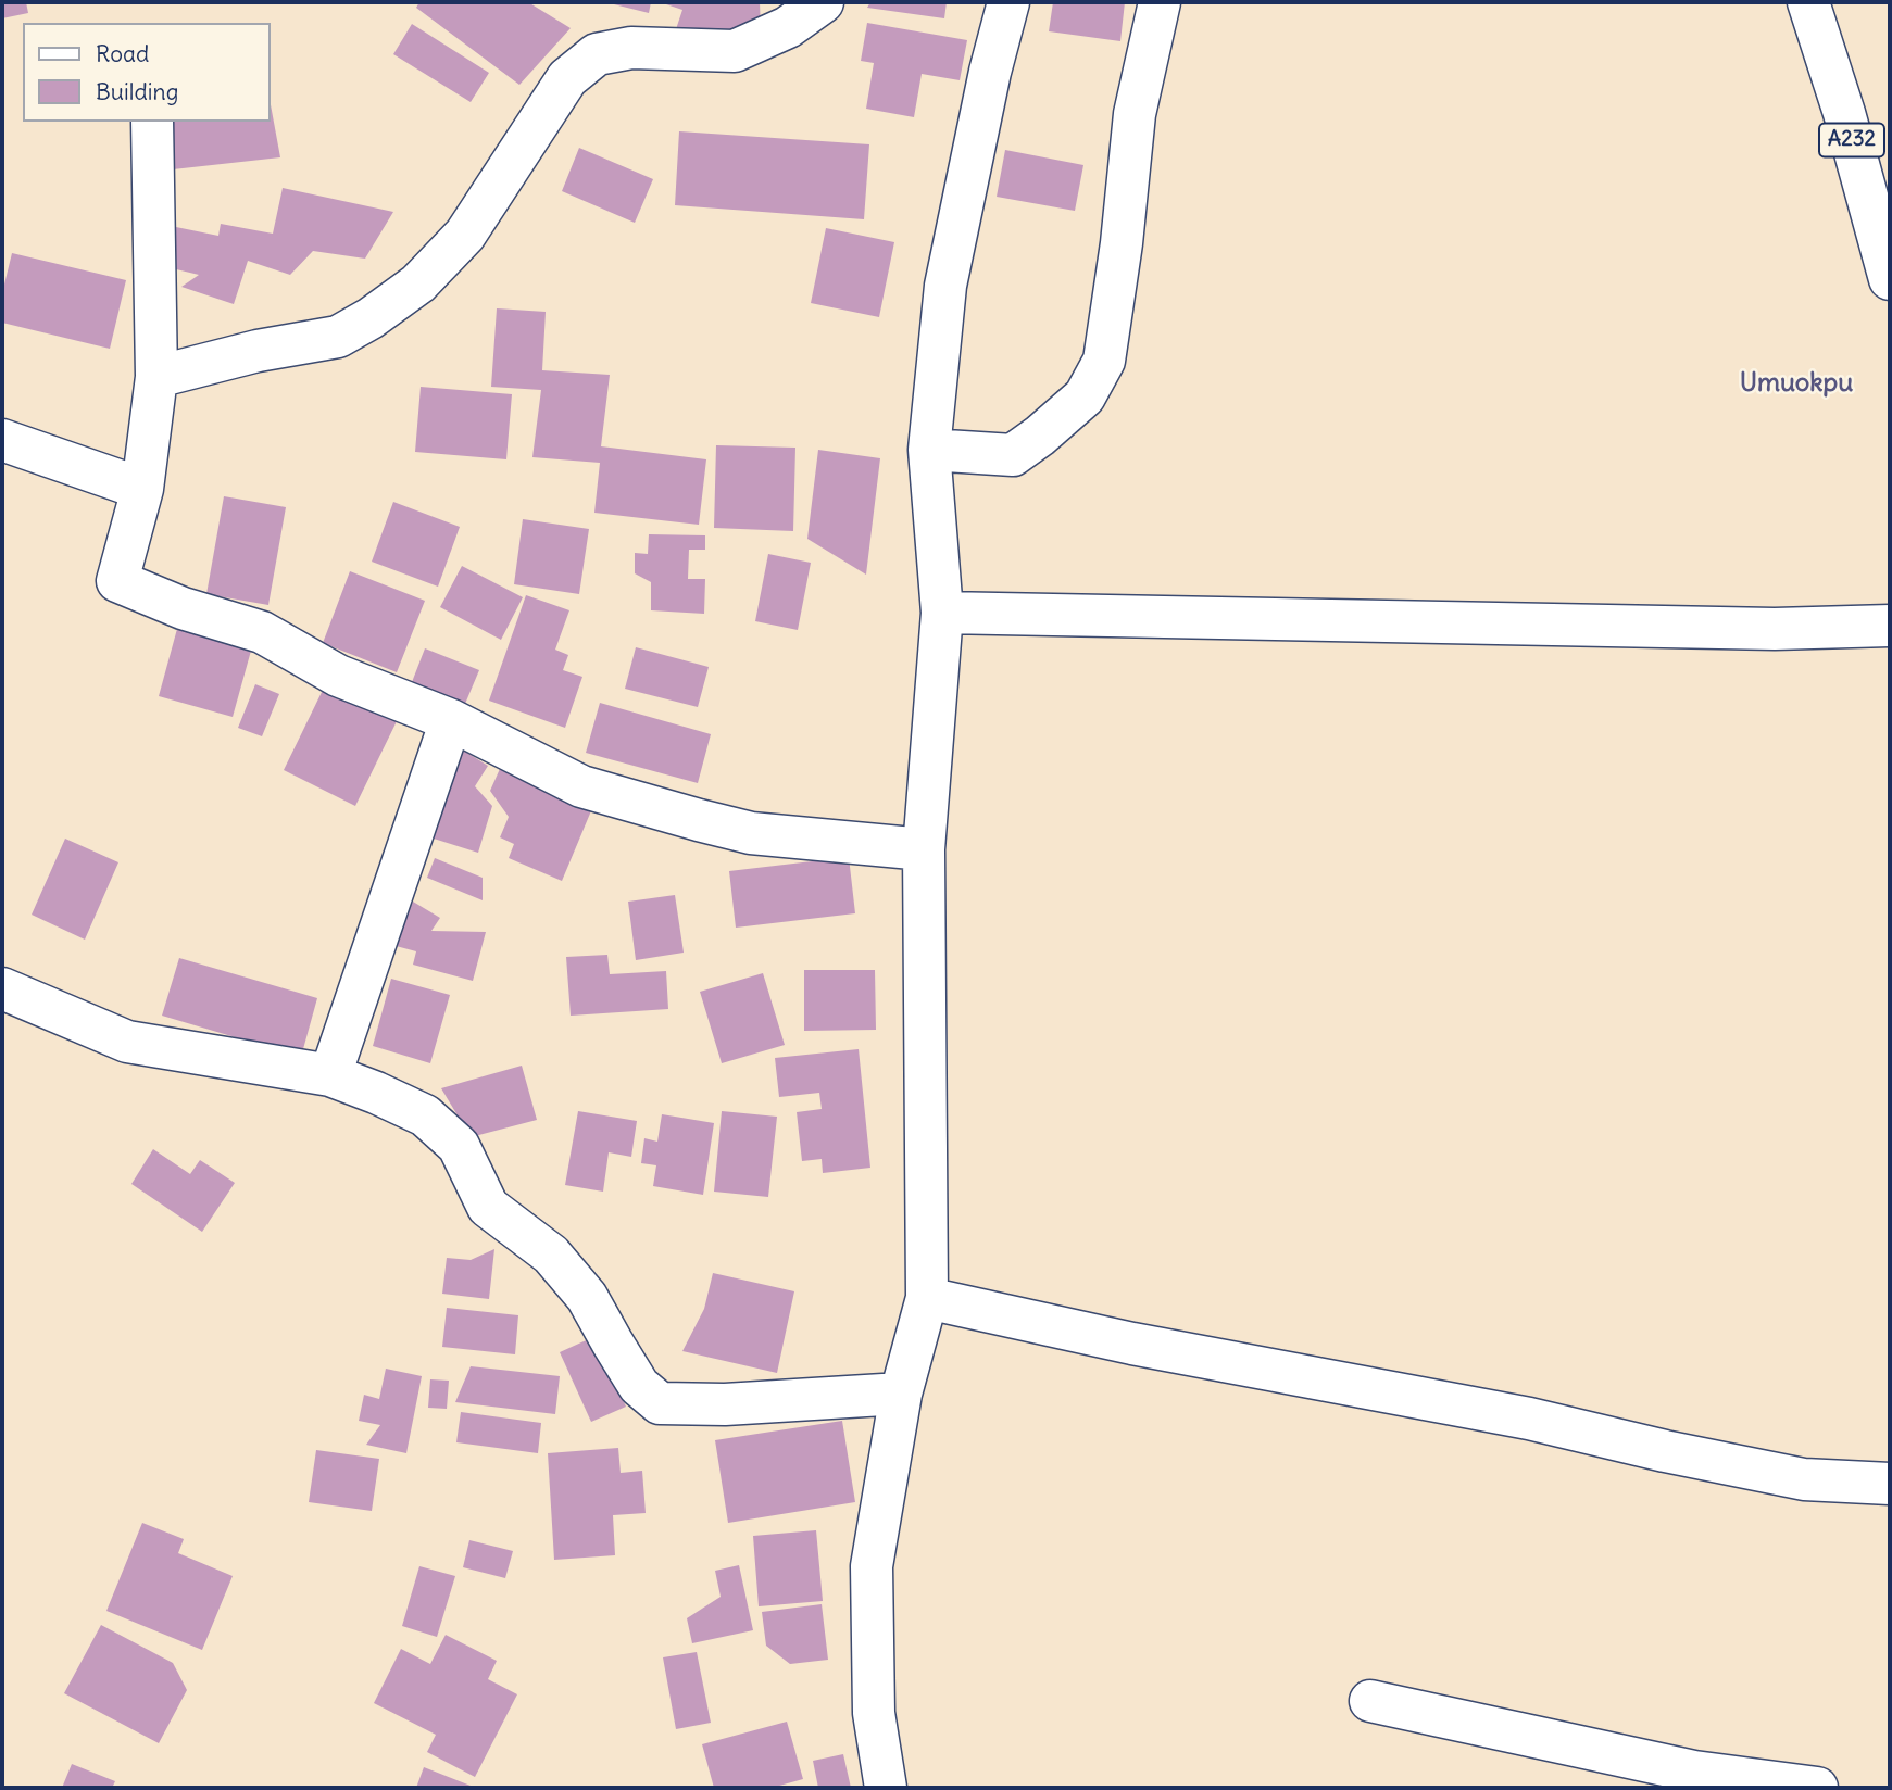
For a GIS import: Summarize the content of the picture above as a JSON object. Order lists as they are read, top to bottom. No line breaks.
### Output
{"streets":{"street":["A232"]},"districts":["Umuokpu"],"legend":["Road","Building"]}
